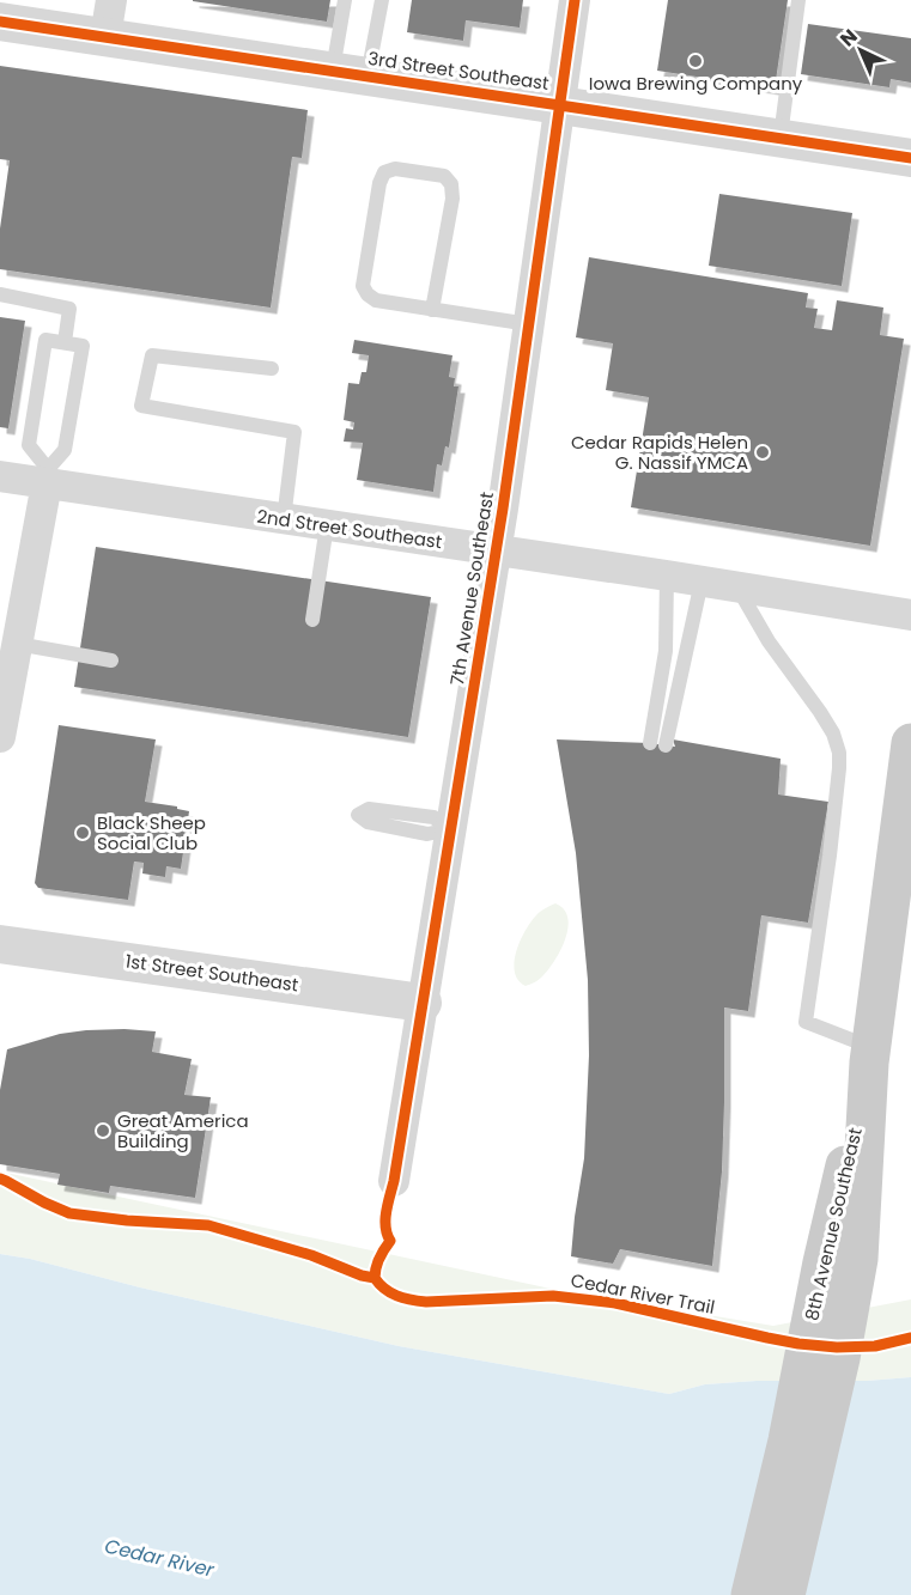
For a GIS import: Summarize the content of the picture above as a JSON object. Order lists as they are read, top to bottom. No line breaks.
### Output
{"streets":{"main road":["8th Avenue Southeast"],"street":["3rd Street Southeast","2nd Street Southeast","7th Avenue Southeast","1st Street Southeast"],"cycle path":["Cedar River Trail"]},"crossings":[["3rd Street Southeast","7th Avenue Southeast"],["2nd Street Southeast","7th Avenue Southeast"],["7th Avenue Southeast","1st Street Southeast"]],"water":["Cedar River"],"places":["Iowa Brewing Company","Cedar Rapids Helen G. Nassif YMCA","Black Sheep Social Club","Great America Building"],"north":"top left"}
